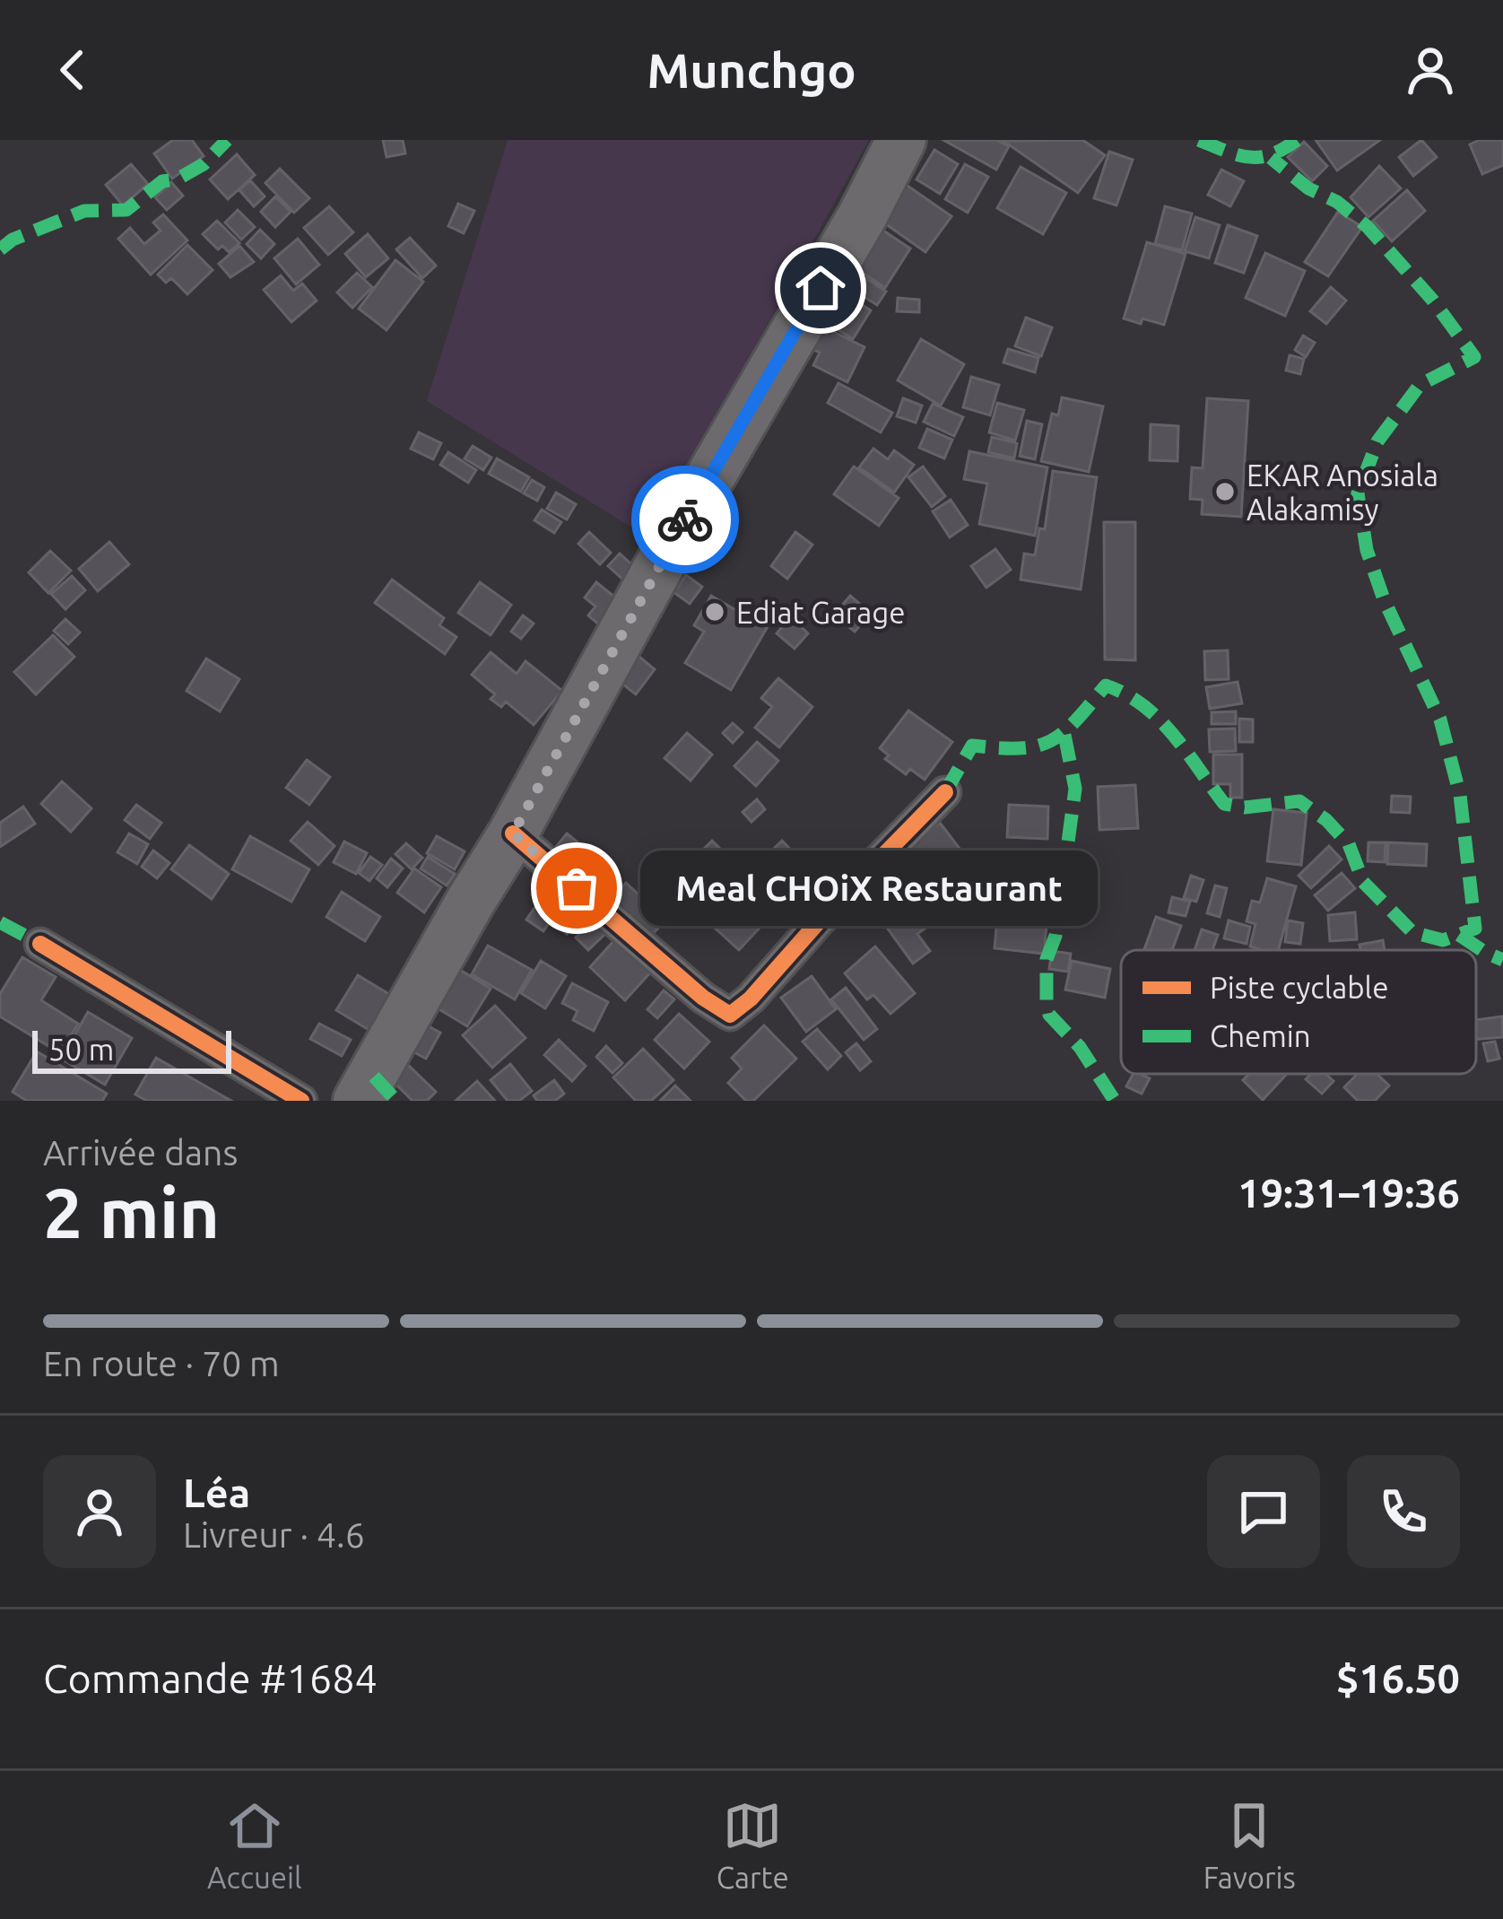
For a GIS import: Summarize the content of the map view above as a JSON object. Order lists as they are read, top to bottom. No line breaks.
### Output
{"places":["EKAR Anosiala Alakamisy","Ediat Garage","Meal CHOiX Restaurant"],"legend":["Piste cyclable","Chemin"],"scale_bar":"50 m","page":{"header":"Munchgo","bubble":"Meal CHOiX Restaurant","scale":"50 m","heading":["2 min","Arrivée dans","19:31–19:36"],"panel":["Léa","Livreur · 4.6","Commande #1684","$16.50"],"bar":"En route · 70 m","tabs":["Accueil","Carte","Favoris"]}}
